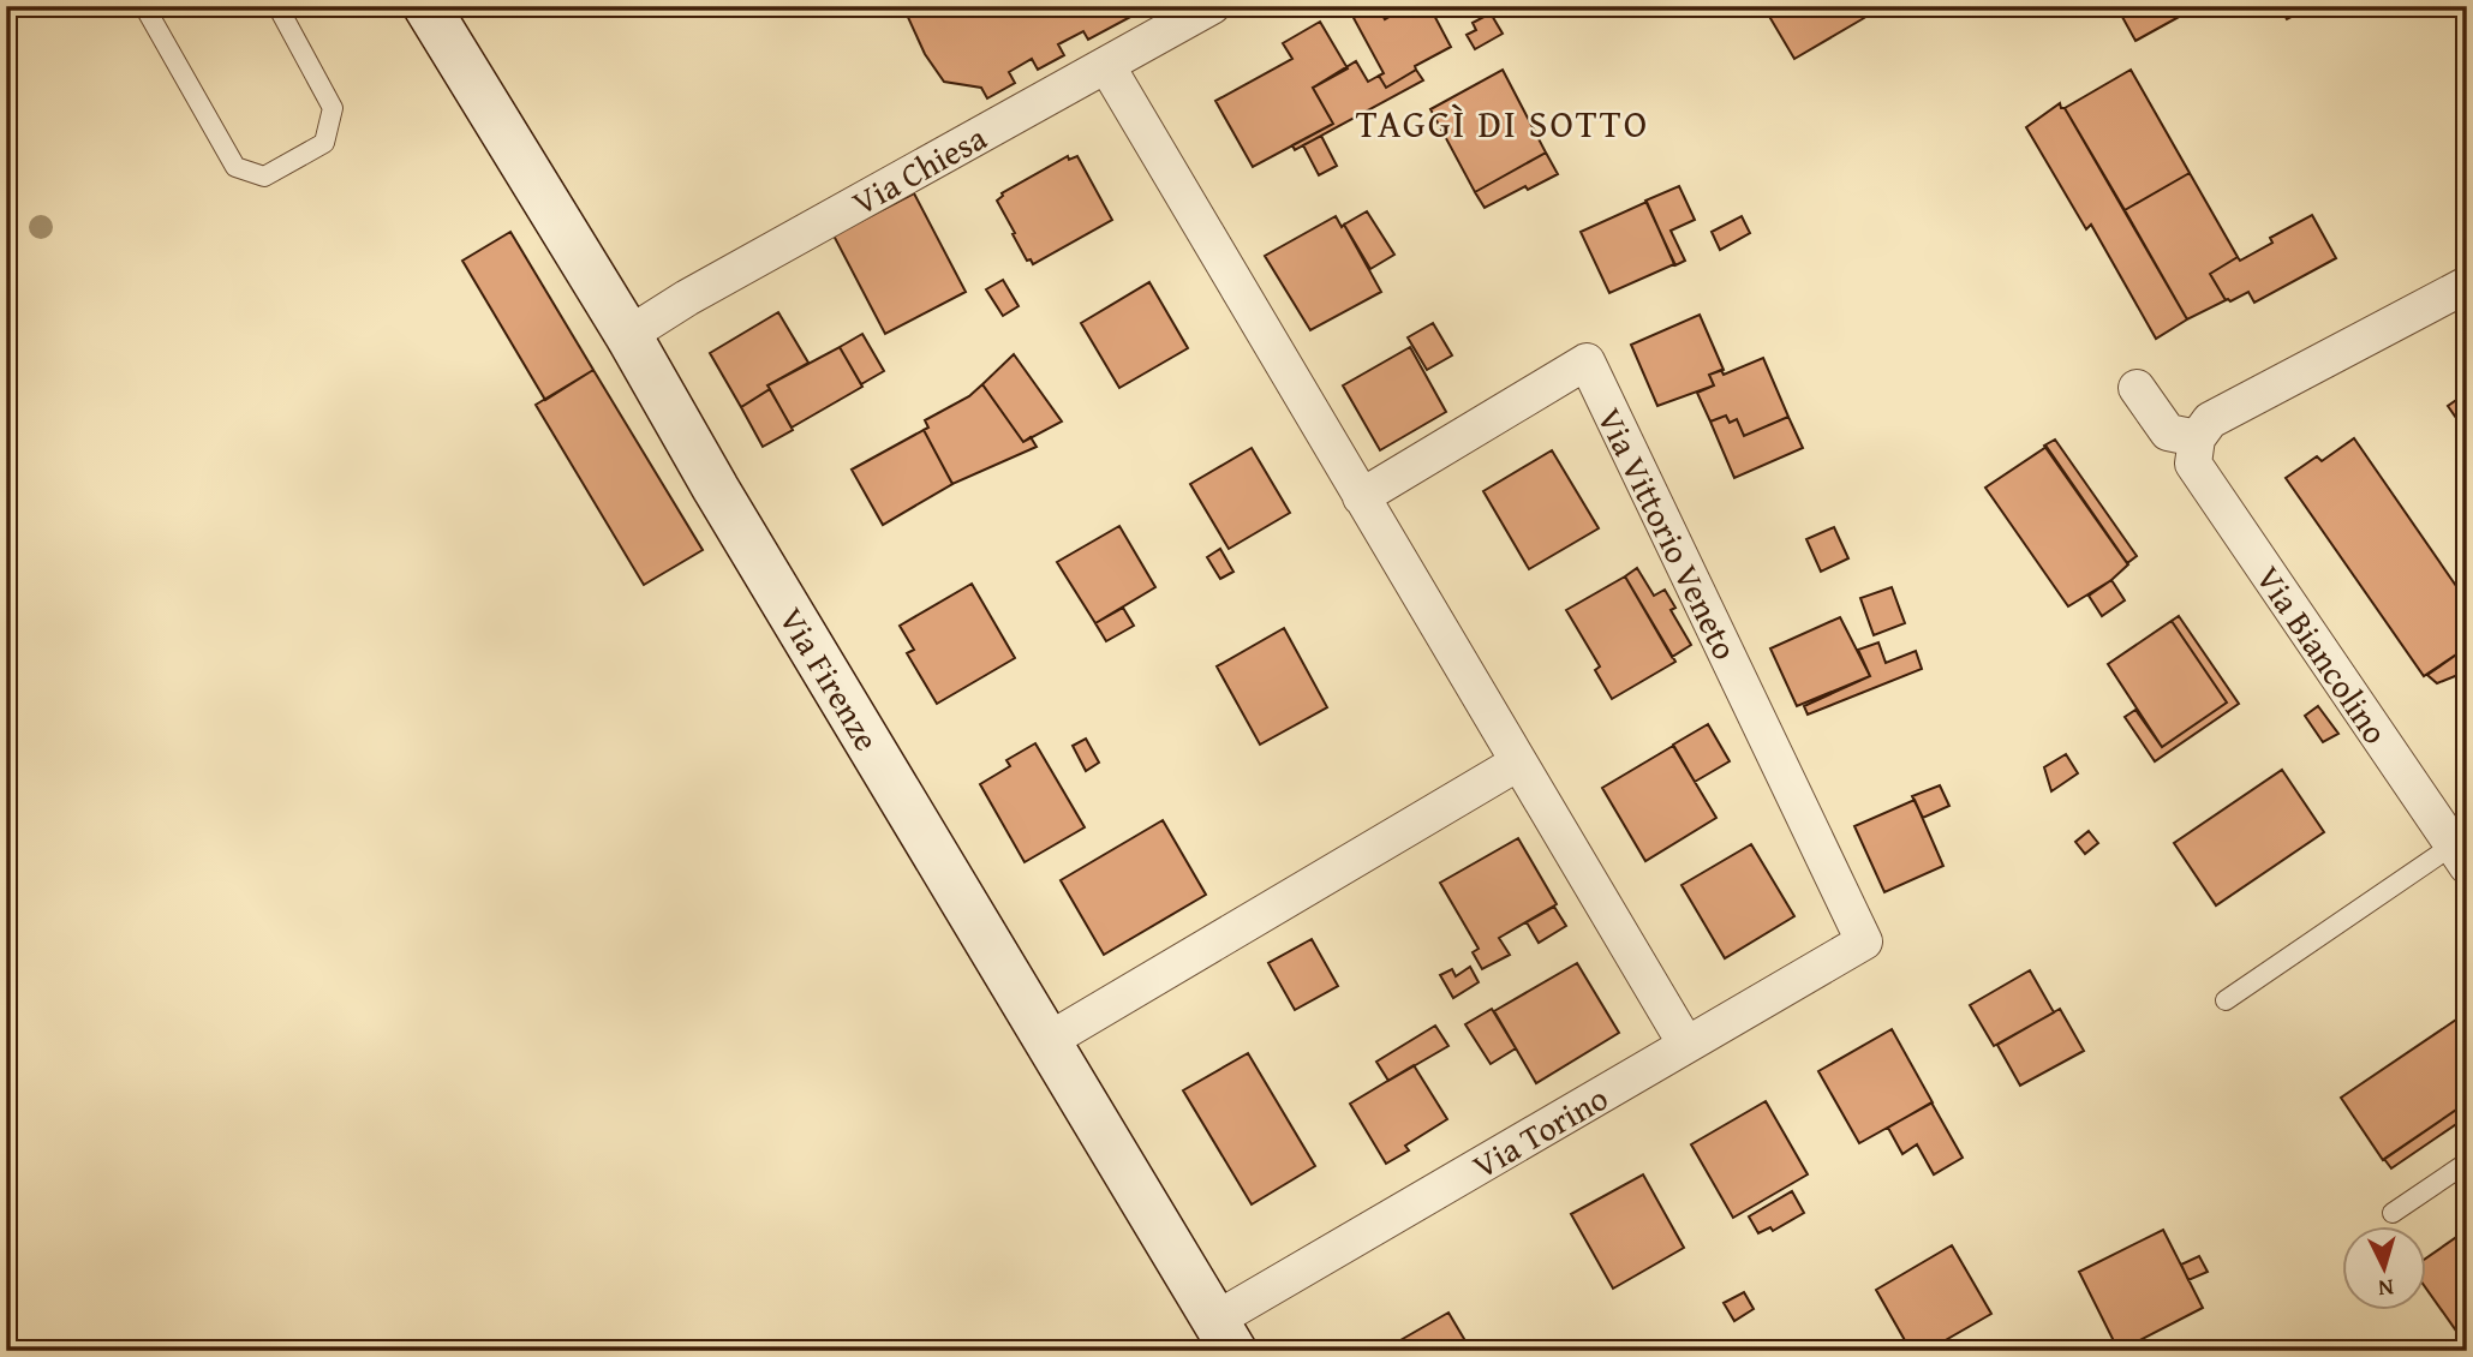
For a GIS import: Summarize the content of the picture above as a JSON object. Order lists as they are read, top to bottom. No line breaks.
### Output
{"streets":{"main road":["Via Firenze"],"street":["Via Chiesa","Via Vittorio Veneto","Via Biancolino","Via Torino"]},"crossings":[["Via Chiesa","Via Firenze"],["Via Vittorio Veneto","Via Torino"],["Via Firenze","Via Torino"]],"districts":["TAGGÌ DI SOTTO"],"north":"bottom"}
